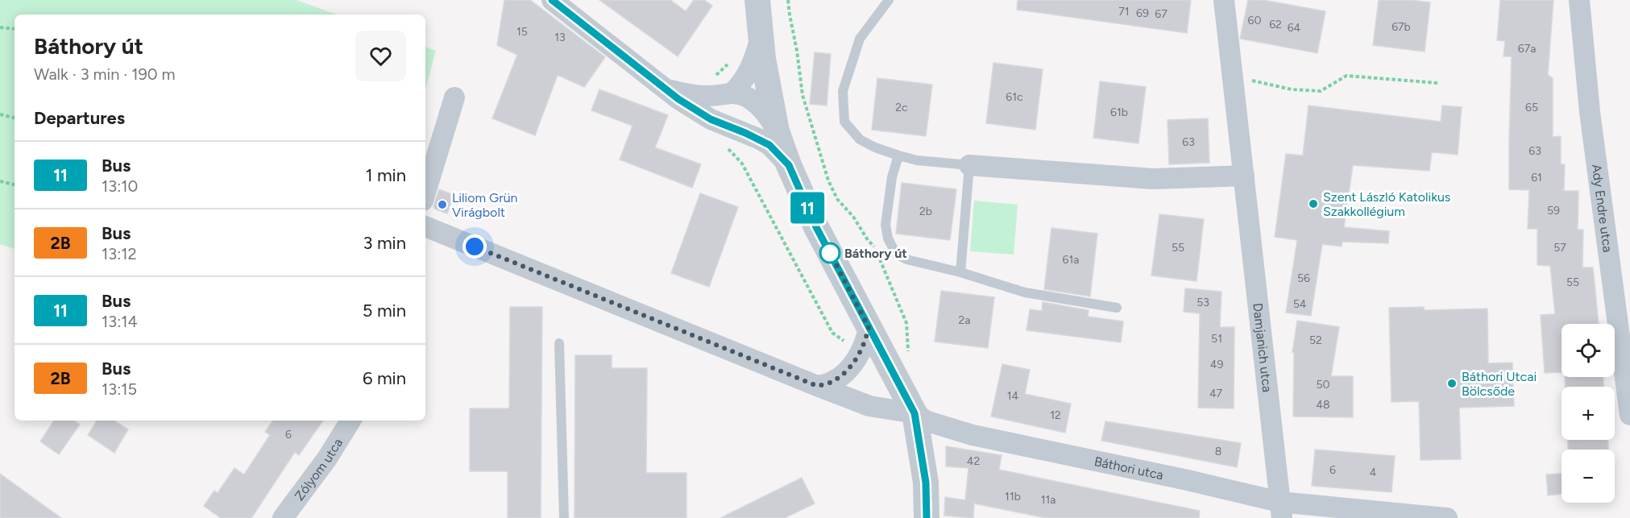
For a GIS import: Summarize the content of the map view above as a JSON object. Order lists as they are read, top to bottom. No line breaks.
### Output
{"streets":{"street":["Ady Endre utca","Damjanich utca","Báthori utca","Zólyom utca"]},"crossings":[["Damjanich utca","Báthori utca"]],"places":["Szent László Katolikus Szakkollégium","Liliom Grün Virágbolt","Báthory út","Báthori Utcai Bölcsőde"],"lines":["bus line 11"],"house_numbers":["71","69","67","60","62","67b","64","15","13","67a","61c","2c","65","61b","63","63","61","59","2b","55","57","61a","56","55","53","54","2a","51","52","49","50","47","14","48","12","6","8","42","6","4","11b","11a"],"page":{"on_map":"11","heading":[["Báthory út","Walk · 3 min · 190 m"],"Departures"],"list":[{"mark":"11","name":"Bus","note":"13:10","value":"1 min"},{"mark":"2B","name":"Bus","note":"13:12","value":"3 min"},{"mark":"11","name":"Bus","note":"13:14","value":"5 min"},{"mark":"2B","name":"Bus","note":"13:15","value":"6 min"}],"map_buttons":["+","−"]}}
